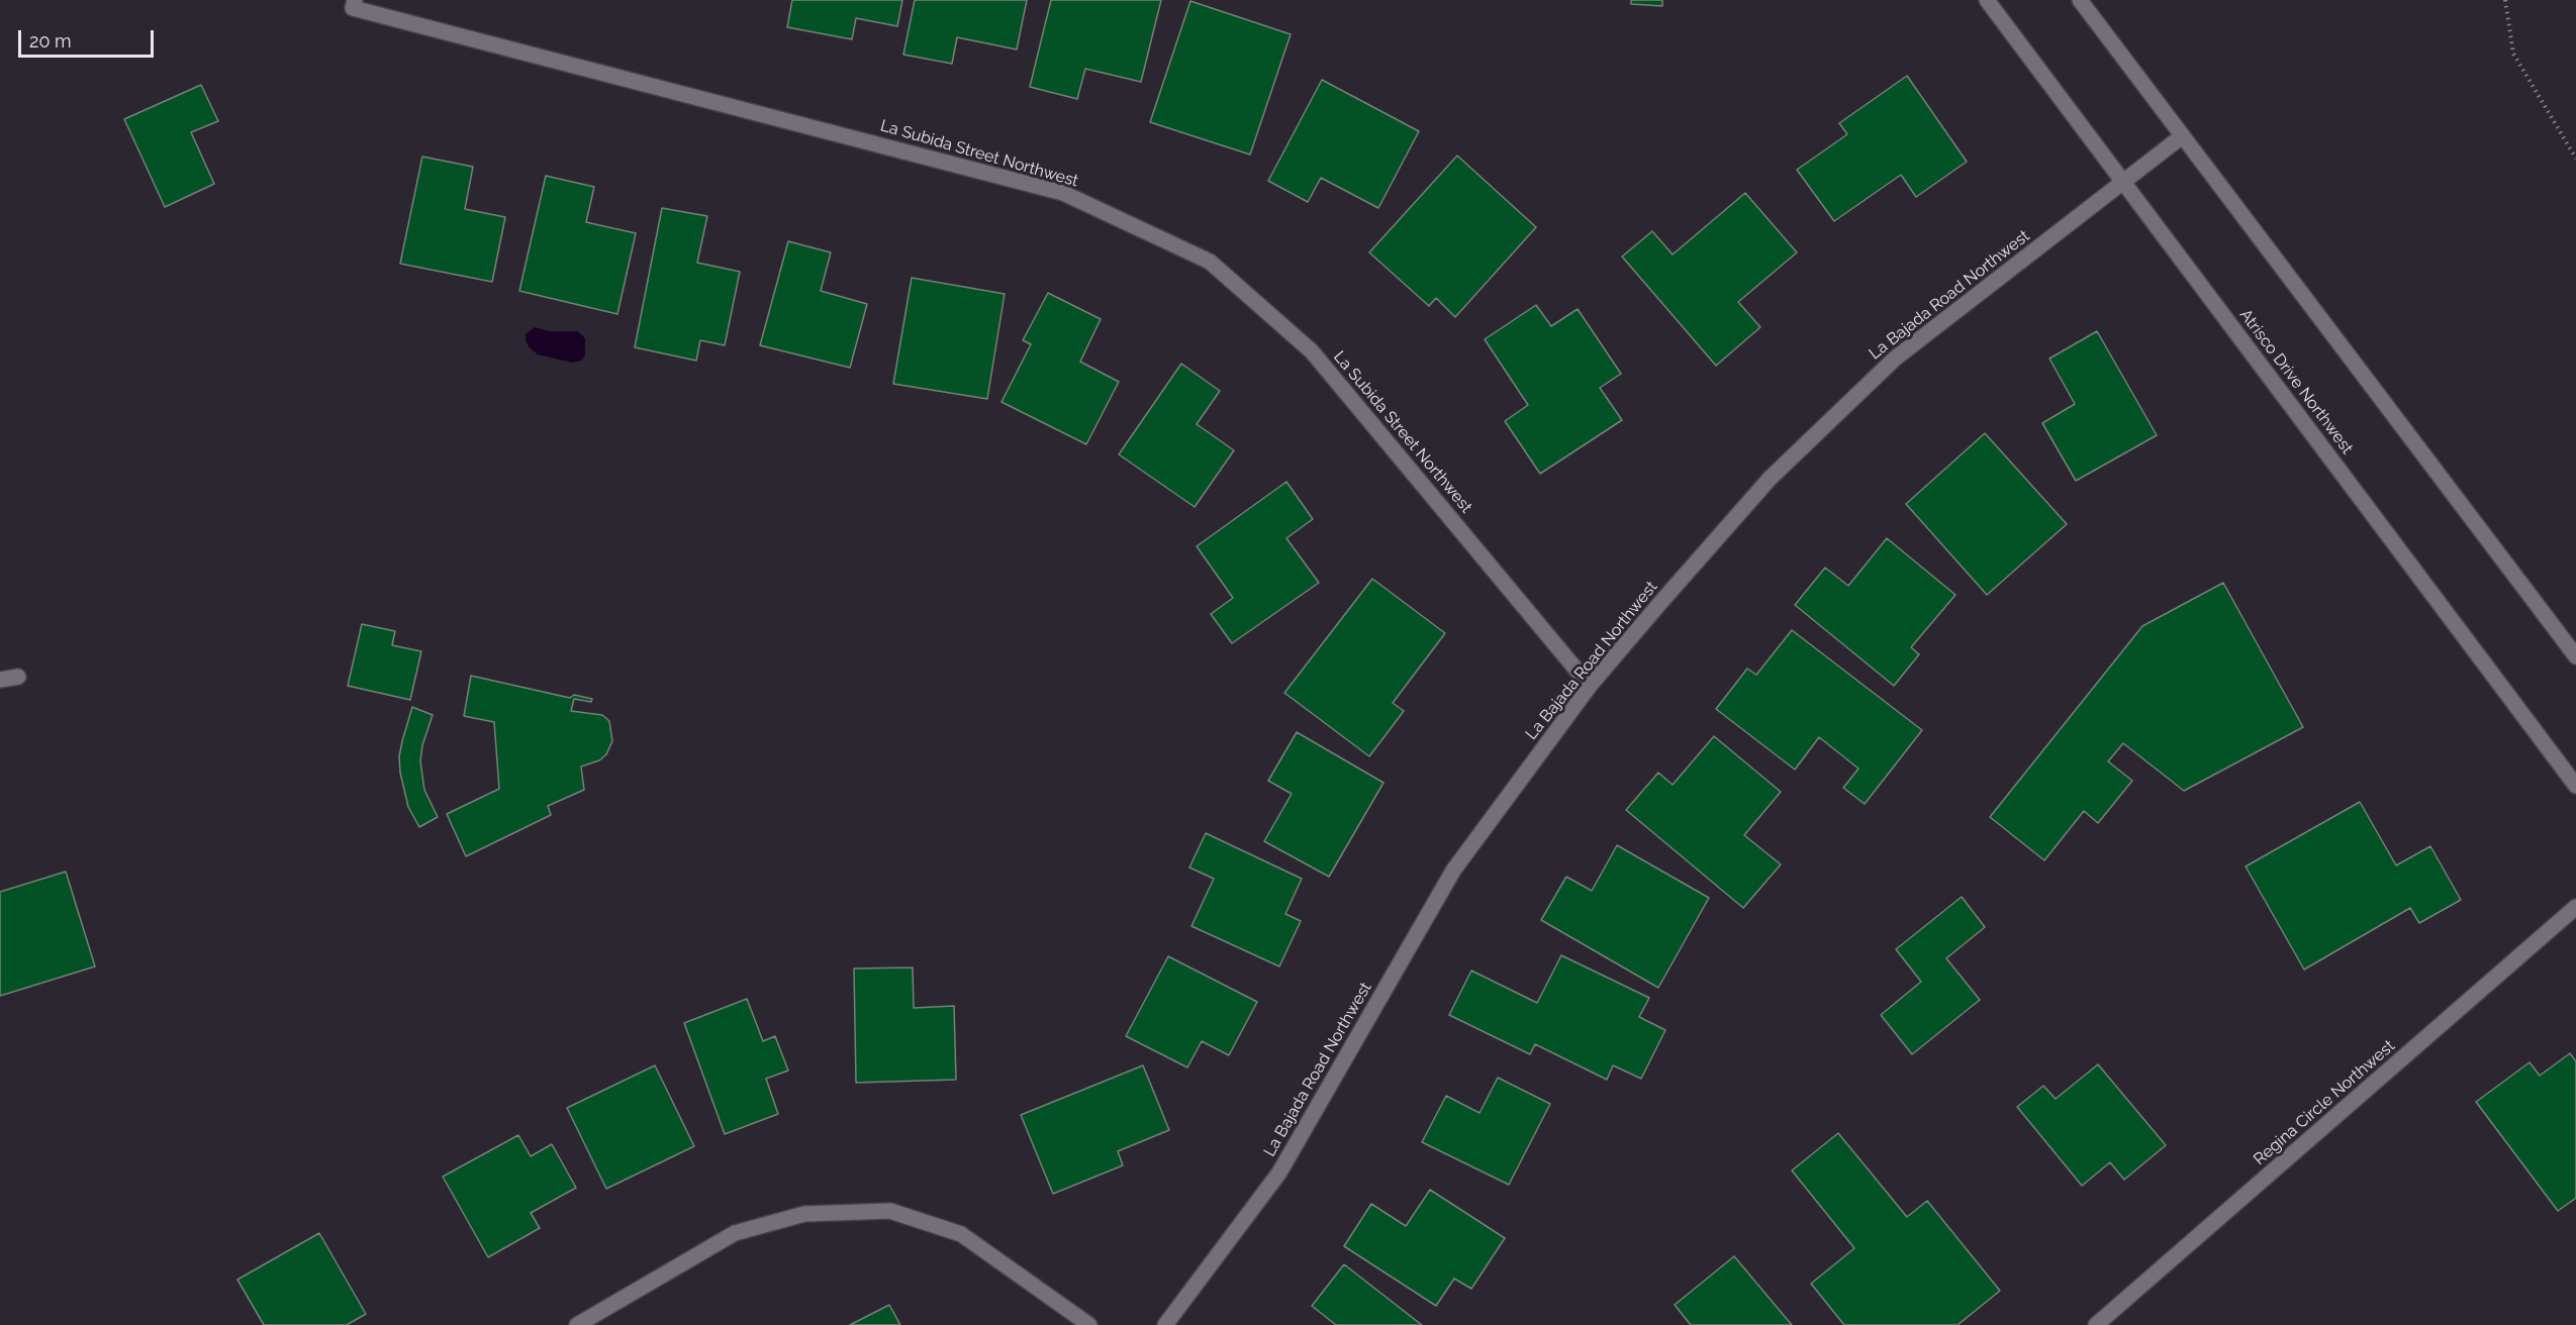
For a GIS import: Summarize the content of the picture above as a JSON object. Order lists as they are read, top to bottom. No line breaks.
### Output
{"streets":{"street":["La Subida Street Northwest","La Bajada Road Northwest","Atrisco Drive Northwest","Regina Circle Northwest"]},"crossings":[["La Subida Street Northwest","La Bajada Road Northwest"],["La Bajada Road Northwest","Atrisco Drive Northwest"]],"scale_bar":"20 m"}
